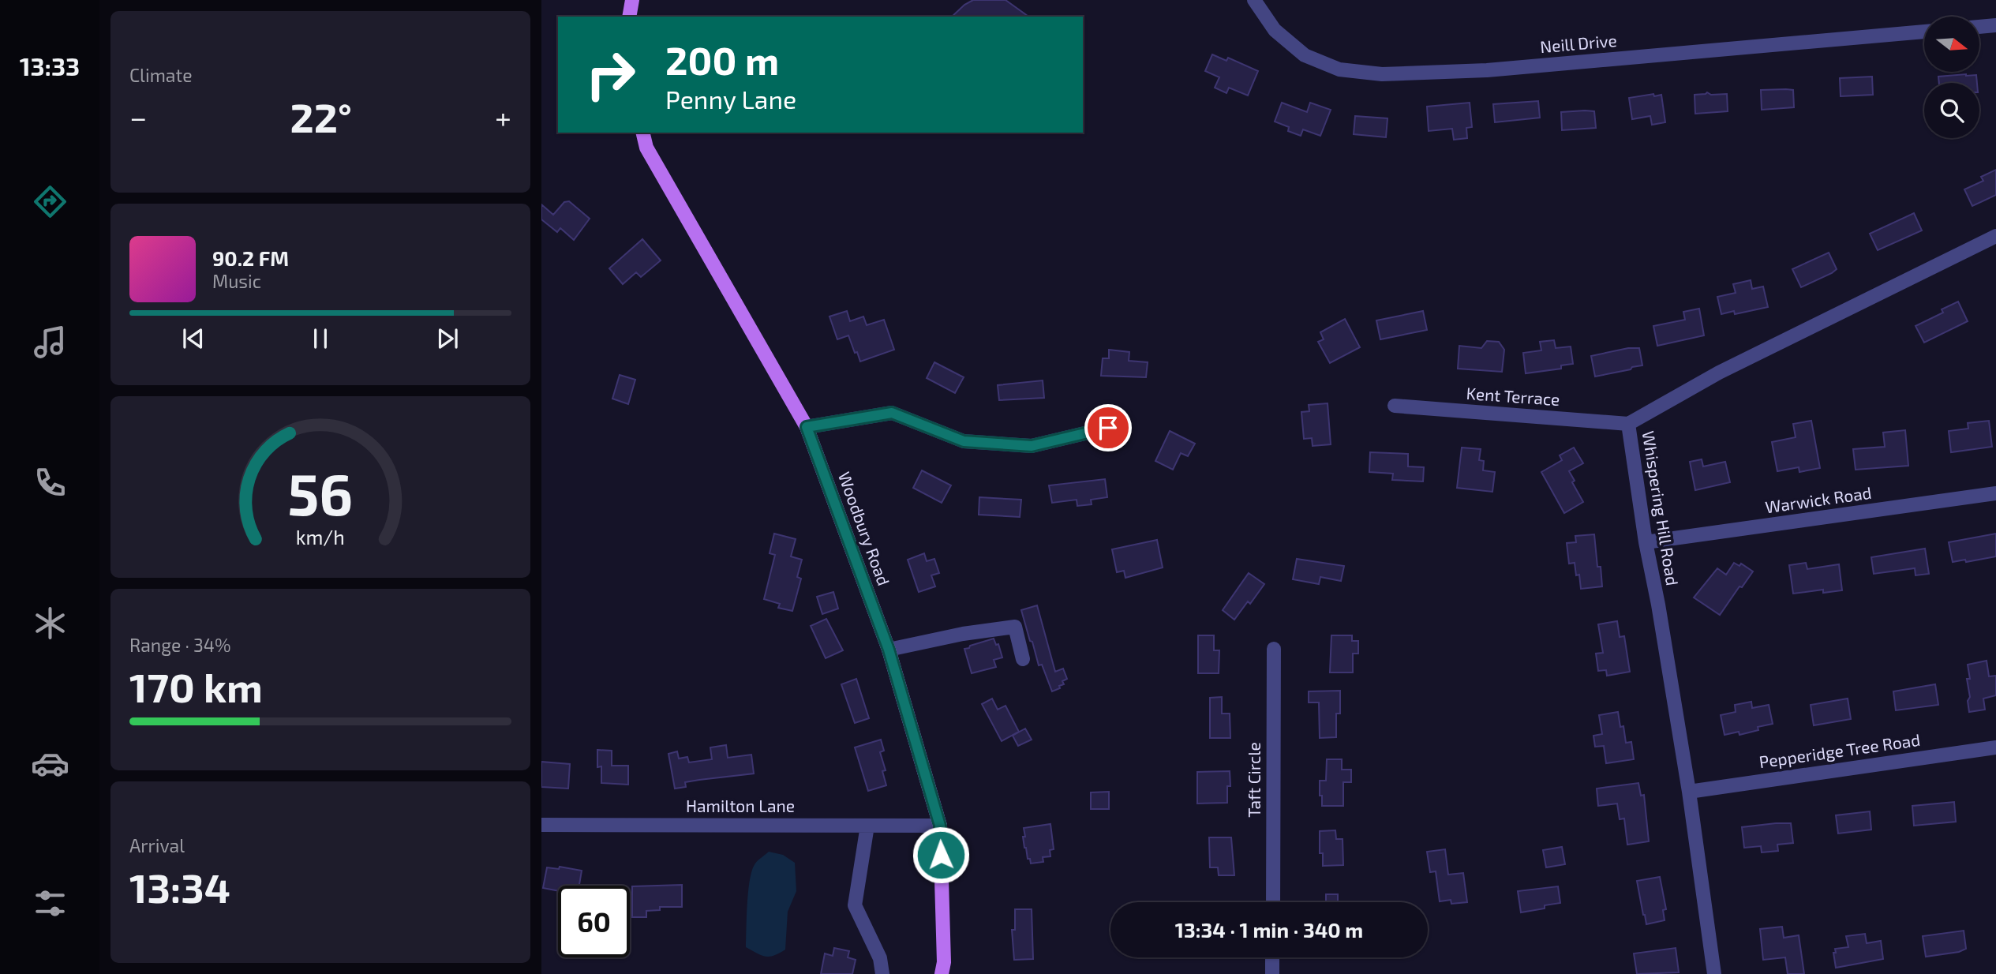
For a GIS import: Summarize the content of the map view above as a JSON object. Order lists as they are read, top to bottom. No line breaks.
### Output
{"streets":{"main road":["Woodbury Road"],"street":["Neill Drive","Kent Terrace","Warwick Road","Whispering Hill Road","Pepperidge Tree Road","Taft Circle","Hamilton Lane"]},"crossings":[["Kent Terrace","Whispering Hill Road"],["Warwick Road","Whispering Hill Road"],["Whispering Hill Road","Pepperidge Tree Road"],["Woodbury Road","Hamilton Lane"]],"north":"right","page":{"tabs":"13:33","tile":["Climate",["Range · 34%","170 km"],["Arrival","13:34"]],"turn":["200 m","Penny Lane"],"heat":["−","22°","+"],"song":["90.2 FM","Music"],"limit":"60","trip":"13:34 · 1 min · 340 m","gauge":["56","km/h"]}}
